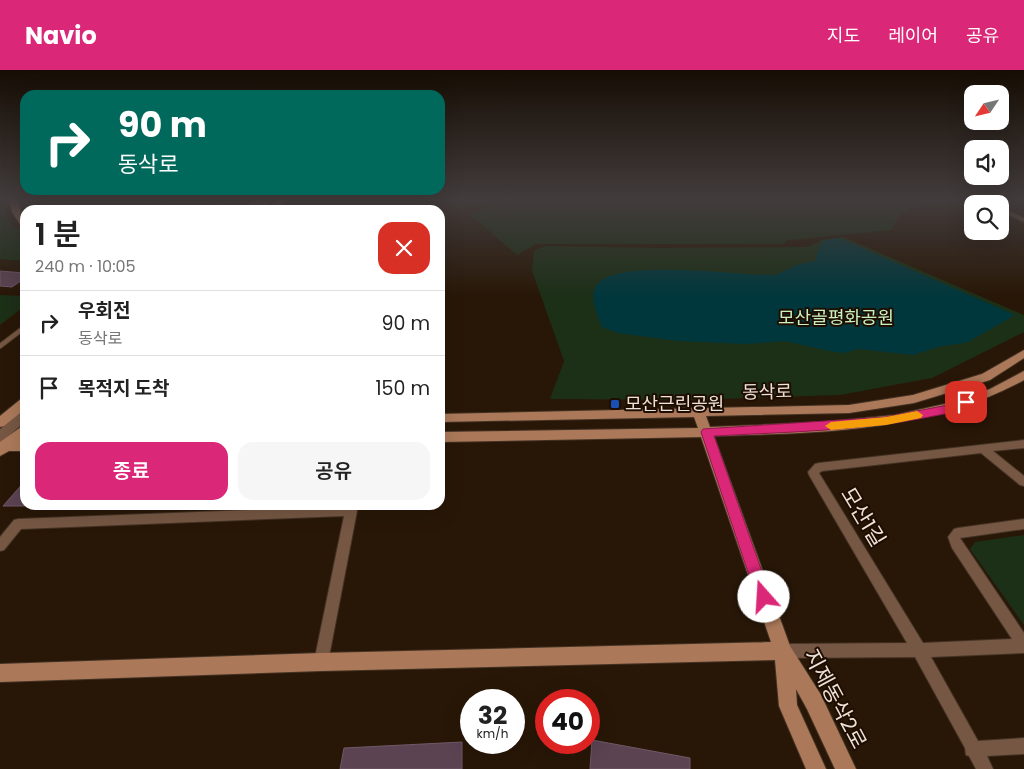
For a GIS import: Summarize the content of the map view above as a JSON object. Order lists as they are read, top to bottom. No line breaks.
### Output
{"streets":{"main road":["동삭로","지제동삭2로"],"street":["모산1길"]},"crossings":[["동삭로","지제동삭2로"]],"parks":["모산골평화공원"],"places":{"transit":["모산근린공원"]},"north":"bottom left","page":{"header":"Navio","nav":["지도","레이어","공유"],"turn":["90 m","동삭로"],"heading":["1 분","240 m · 10:05"],"list":[{"name":"우회전","note":"동삭로","value":"90 m"},{"name":"목적지 도착","value":"150 m"}],"buttons":["종료","공유"],"speed":"32 km/h","limit":"40"}}
